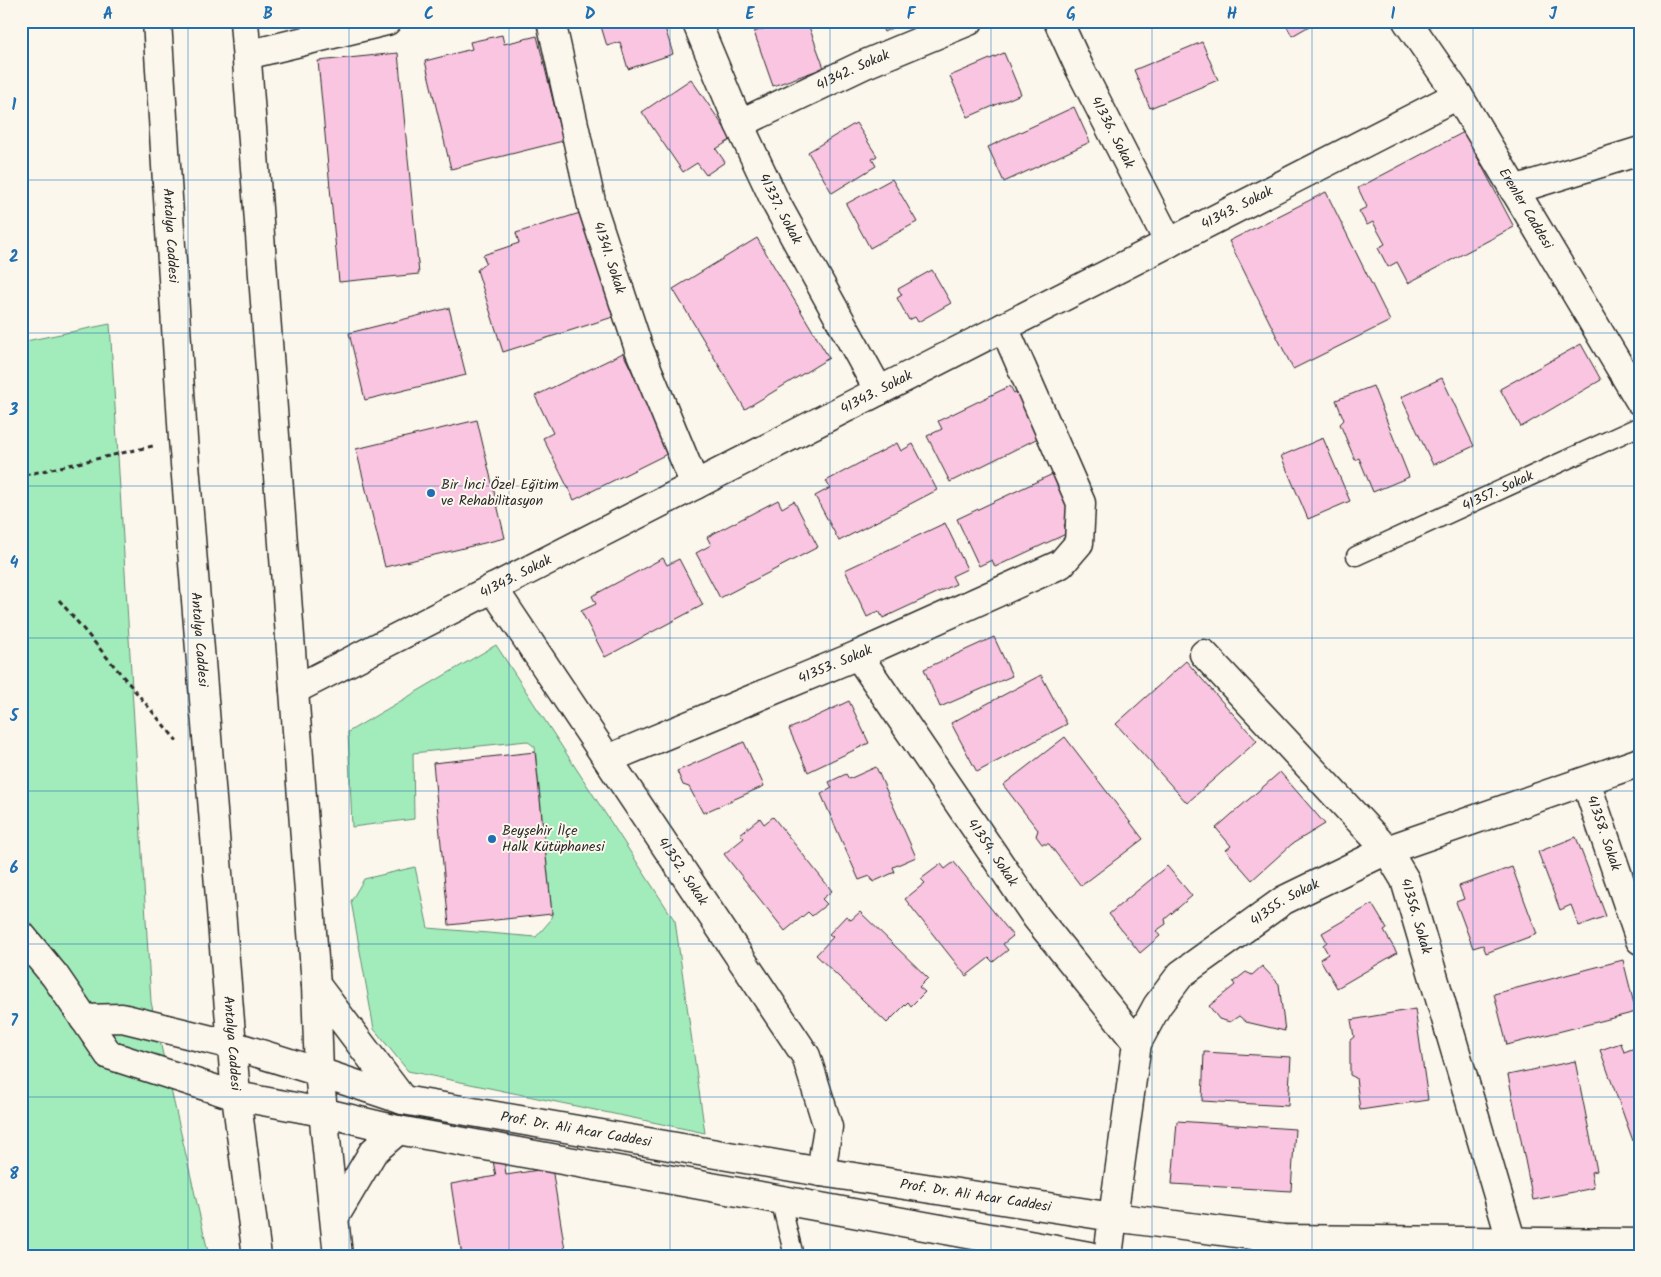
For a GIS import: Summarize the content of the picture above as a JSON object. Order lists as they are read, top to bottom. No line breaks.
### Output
{"streets":{"street":["41342. Sokak","41336. Sokak","41343. Sokak","41337. Sokak","Erenler Caddesi","Antalya Caddesi","41341. Sokak","41353. Sokak","41358. Sokak","41354. Sokak","41352. Sokak","41355. Sokak","41356. Sokak","Prof. Dr. Ali Acar Caddesi"],"lane":["41357. Sokak"]},"crossings":[["41342. Sokak","41337. Sokak"],["41336. Sokak","41343. Sokak"],["41343. Sokak","41337. Sokak"],["41343. Sokak","Erenler Caddesi"],["41343. Sokak","41341. Sokak"],["41343. Sokak","41353. Sokak"],["41343. Sokak","41352. Sokak"],["Antalya Caddesi","Prof. Dr. Ali Acar Caddesi"],["41353. Sokak","41354. Sokak"],["41353. Sokak","41352. Sokak"],["41358. Sokak","41355. Sokak"],["41354. Sokak","41355. Sokak"],["41352. Sokak","Prof. Dr. Ali Acar Caddesi"],["41355. Sokak","41356. Sokak"],["41355. Sokak","Prof. Dr. Ali Acar Caddesi"],["41356. Sokak","Prof. Dr. Ali Acar Caddesi"]],"places":["Bir İnci Özel Eğitim ve Rehabilitasyon","Beyşehir İlçe Halk Kütüphanesi"],"grid":{"columns":["A","B","C","D","E","F","G","H","I","J"],"rows":["1","2","3","4","5","6","7","8"]}}
